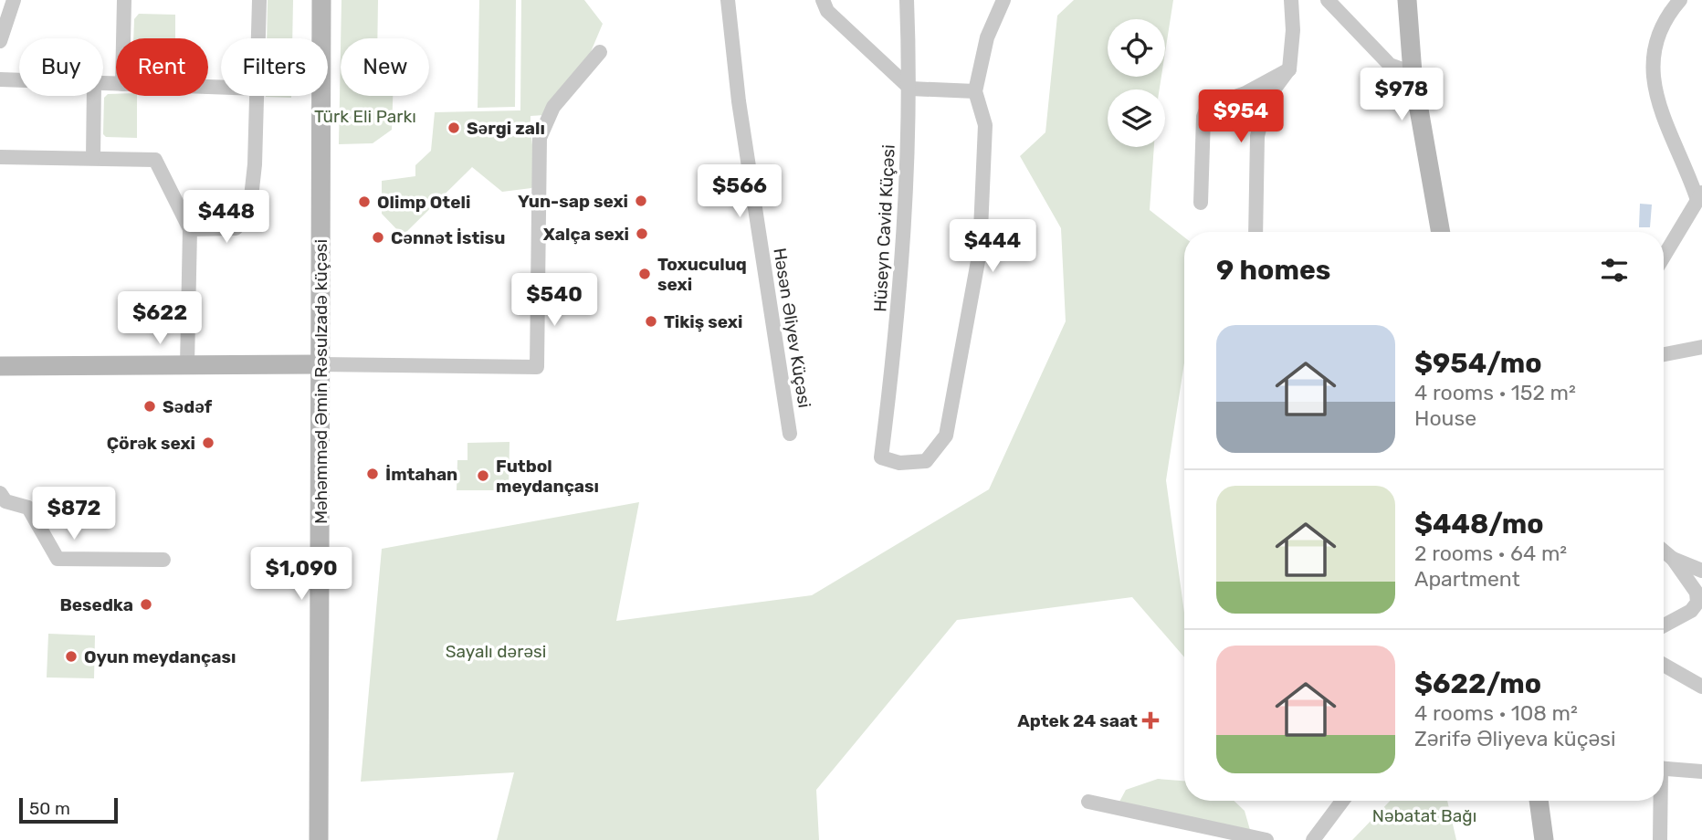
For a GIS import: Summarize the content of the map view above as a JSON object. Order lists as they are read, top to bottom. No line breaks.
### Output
{"streets":{"main road":["Məhəmməd Əmin Rəsulzadə küçəsi"],"street":["Hüseyn Cavid Küçəsi","Həsən Əliyev Küçəsi"]},"parks":["Türk Eli Parkı","Sayalı dərəsi","Nəbatat Bağı"],"places":{"other":["Sərgi zalı","Yun-sap sexi","Olimp Oteli","Xalça sexi","Cənnət İstisu","Toxuculuq sexi","Tikiş sexi","Sədəf","Çörək sexi","İmtahan","Futbol meydançası","Besedka","Oyun meydançası"],"health":["Aptek 24 saat"]},"scale_bar":"50 m","page":{"chip":["Buy","Rent","Filters","New"],"price":["$978","$954","$566","$448","$444","$540","$622","$872","$1,090"],"heading":"9 homes","list":[{"name":"$954/mo","note":"4 rooms · 152 m² · House"},{"name":"$448/mo","note":"2 rooms · 64 m² · Apartment"},{"name":"$622/mo","note":"4 rooms · 108 m² · Zərifə Əliyeva küçəsi"}],"scale":"50 m"}}
